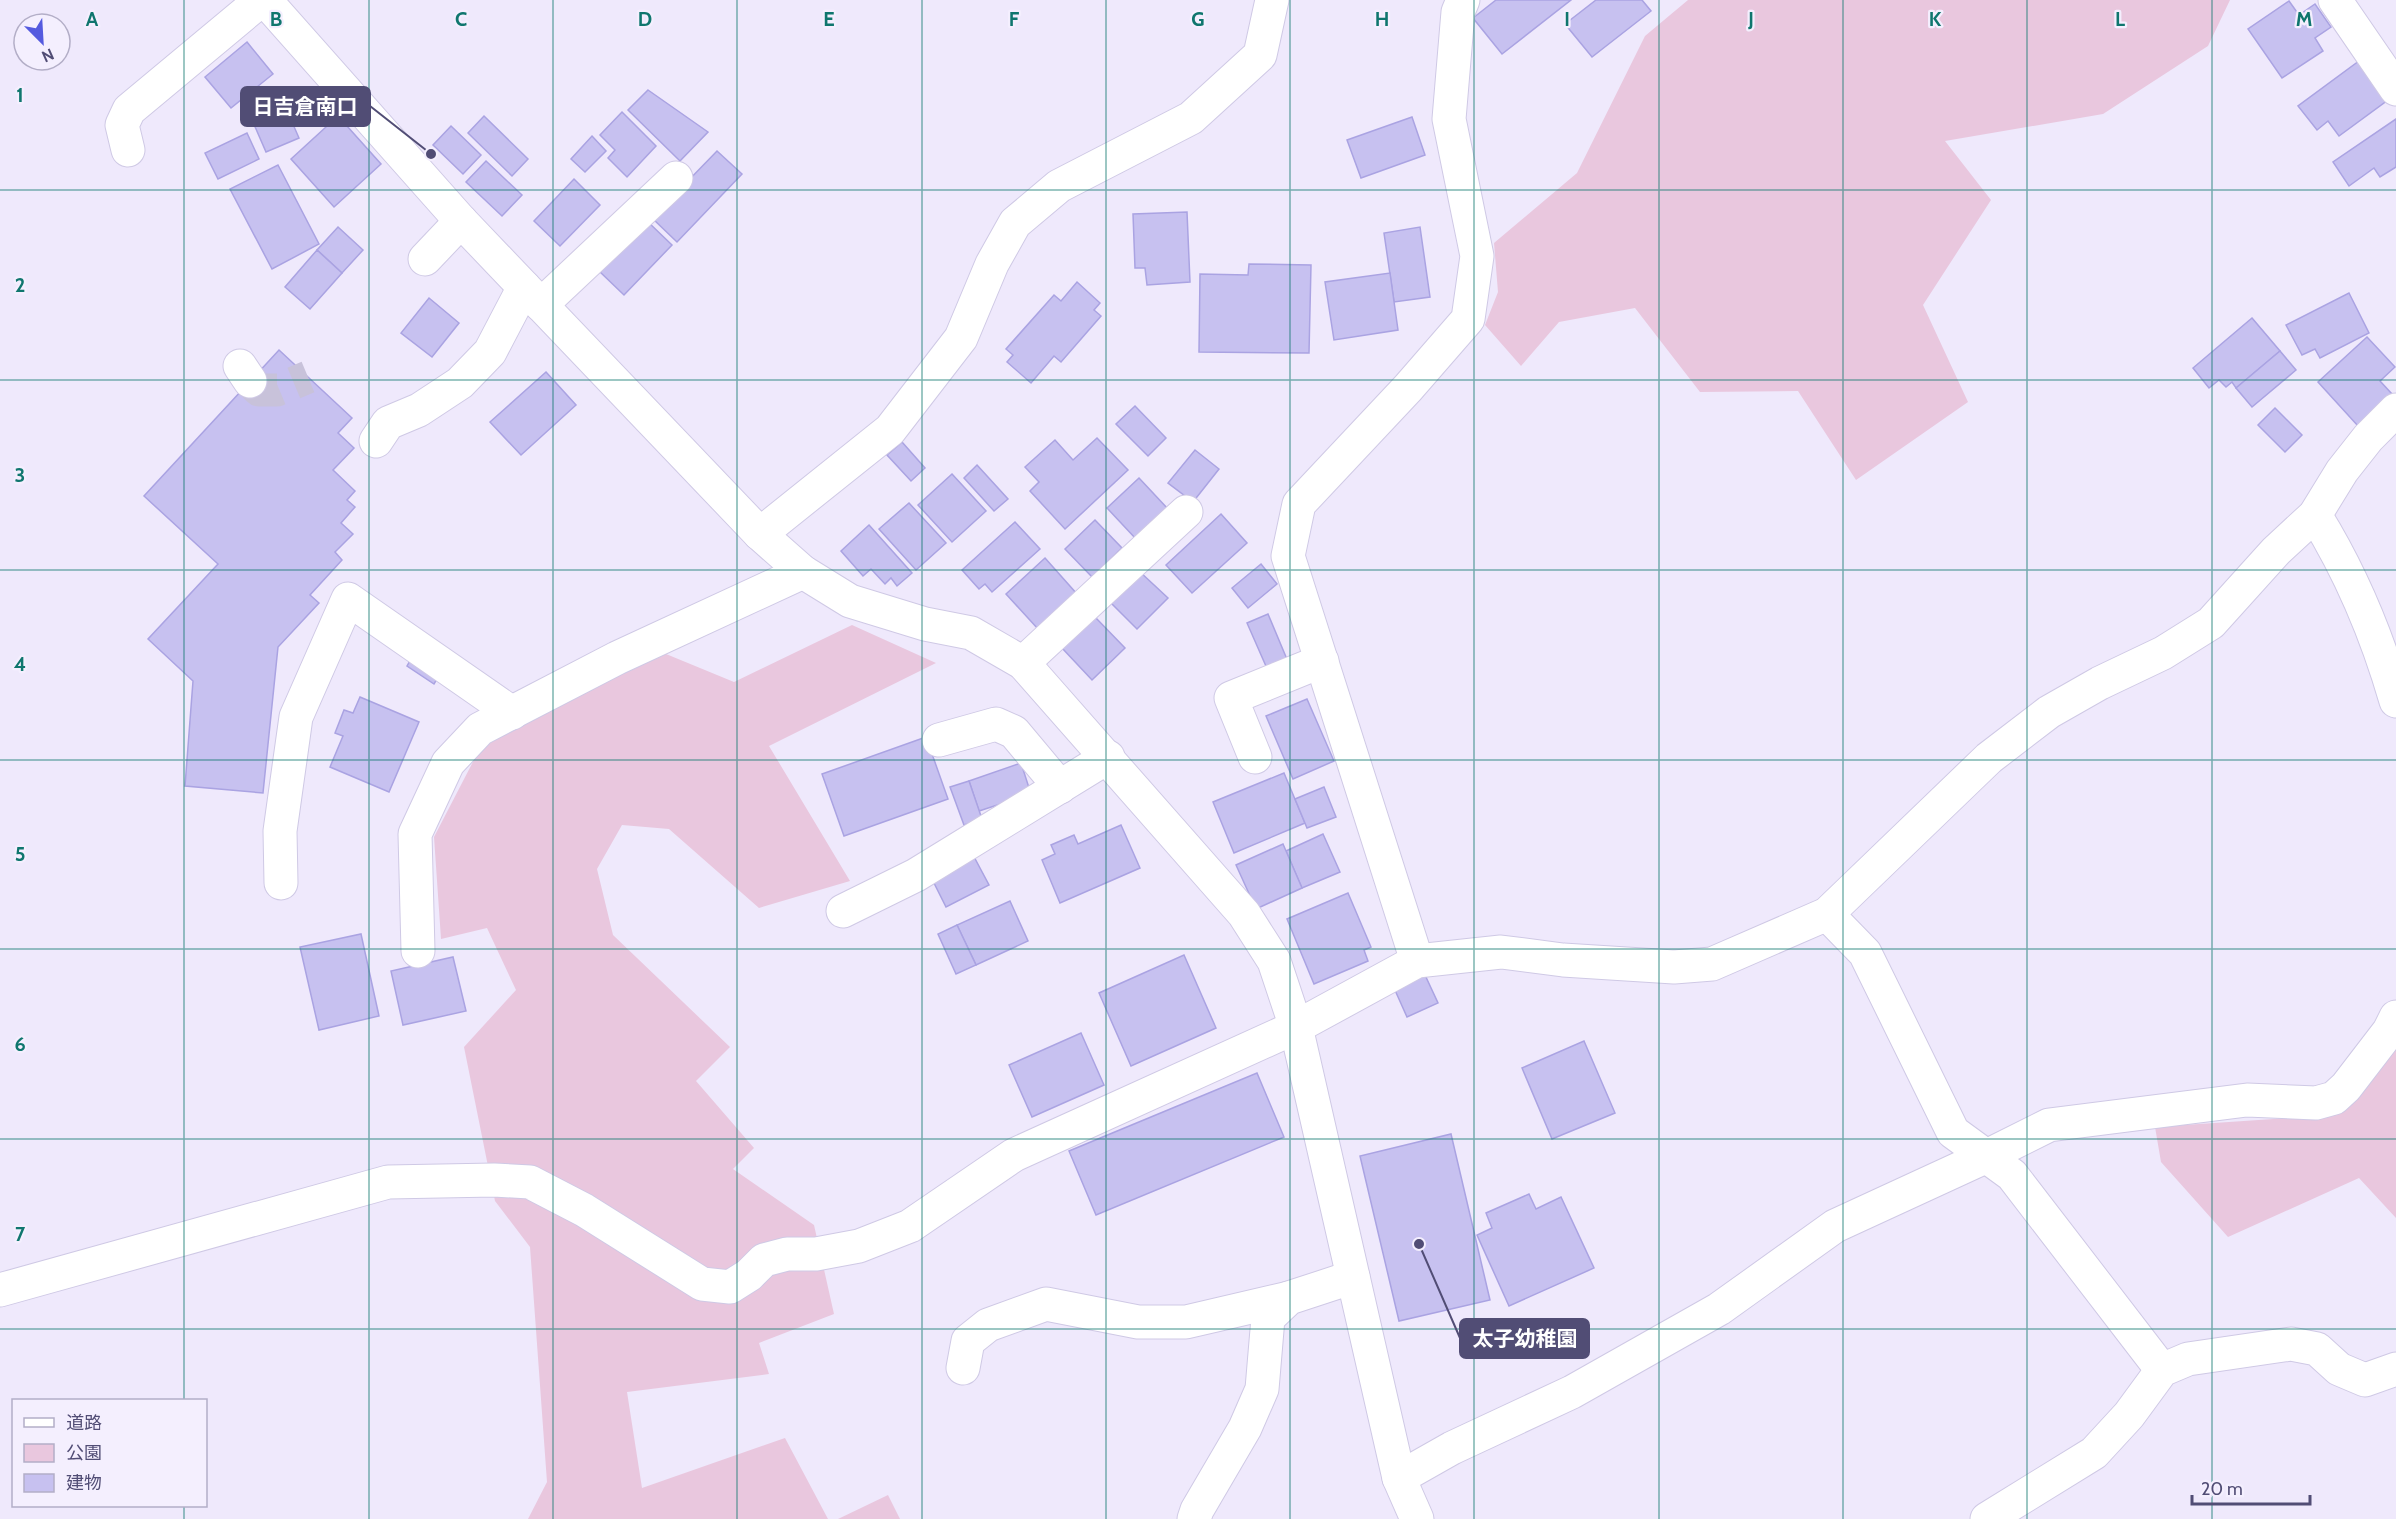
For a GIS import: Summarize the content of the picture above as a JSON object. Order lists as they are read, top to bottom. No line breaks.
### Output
{"places":["日吉倉南口","太子幼稚園"],"legend":["道路","公園","建物"],"scale_bar":"20 m","north":"bottom right","grid":{"columns":["A","B","C","D","E","F","G","H","I","J","K","L","M"],"rows":["1","2","3","4","5","6","7"]}}
